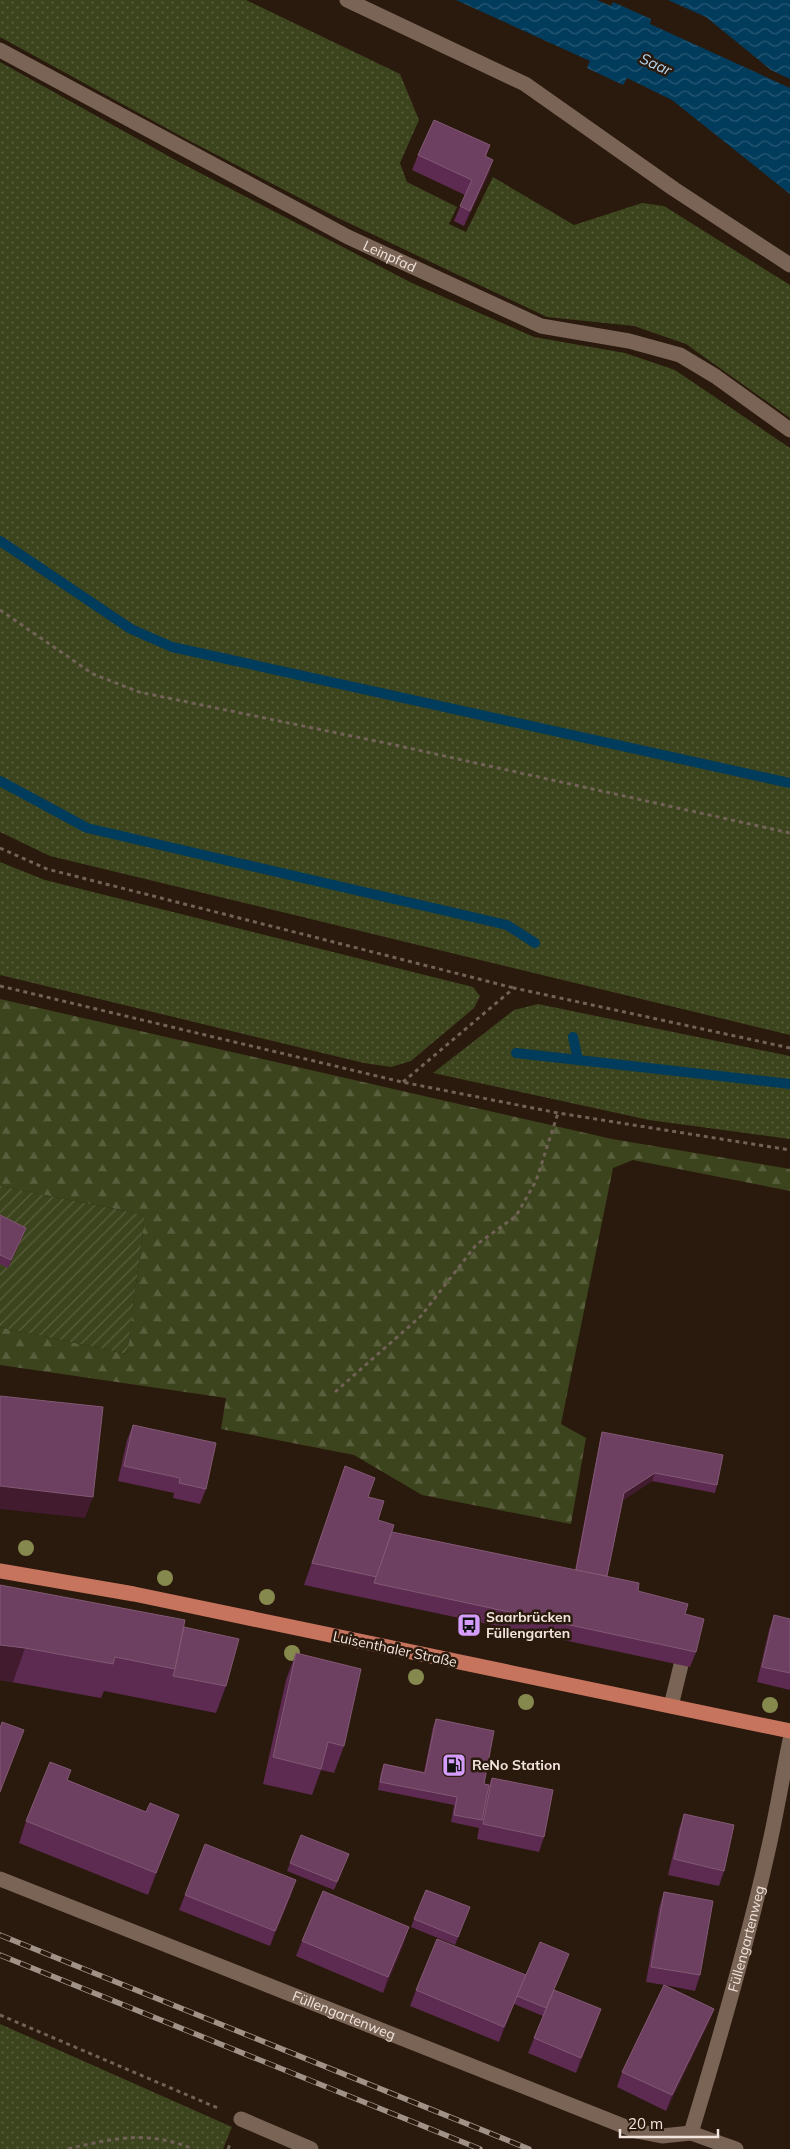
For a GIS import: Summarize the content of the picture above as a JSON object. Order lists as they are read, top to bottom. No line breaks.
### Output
{"streets":{"main road":["Luisenthaler Straße"],"street":["Leinpfad","Füllengartenweg"]},"water":["Saar"],"places":{"bus stop":["Saarbrücken Füllengarten"],"fuel station":["ReNo Station"]},"scale_bar":"20 m"}
